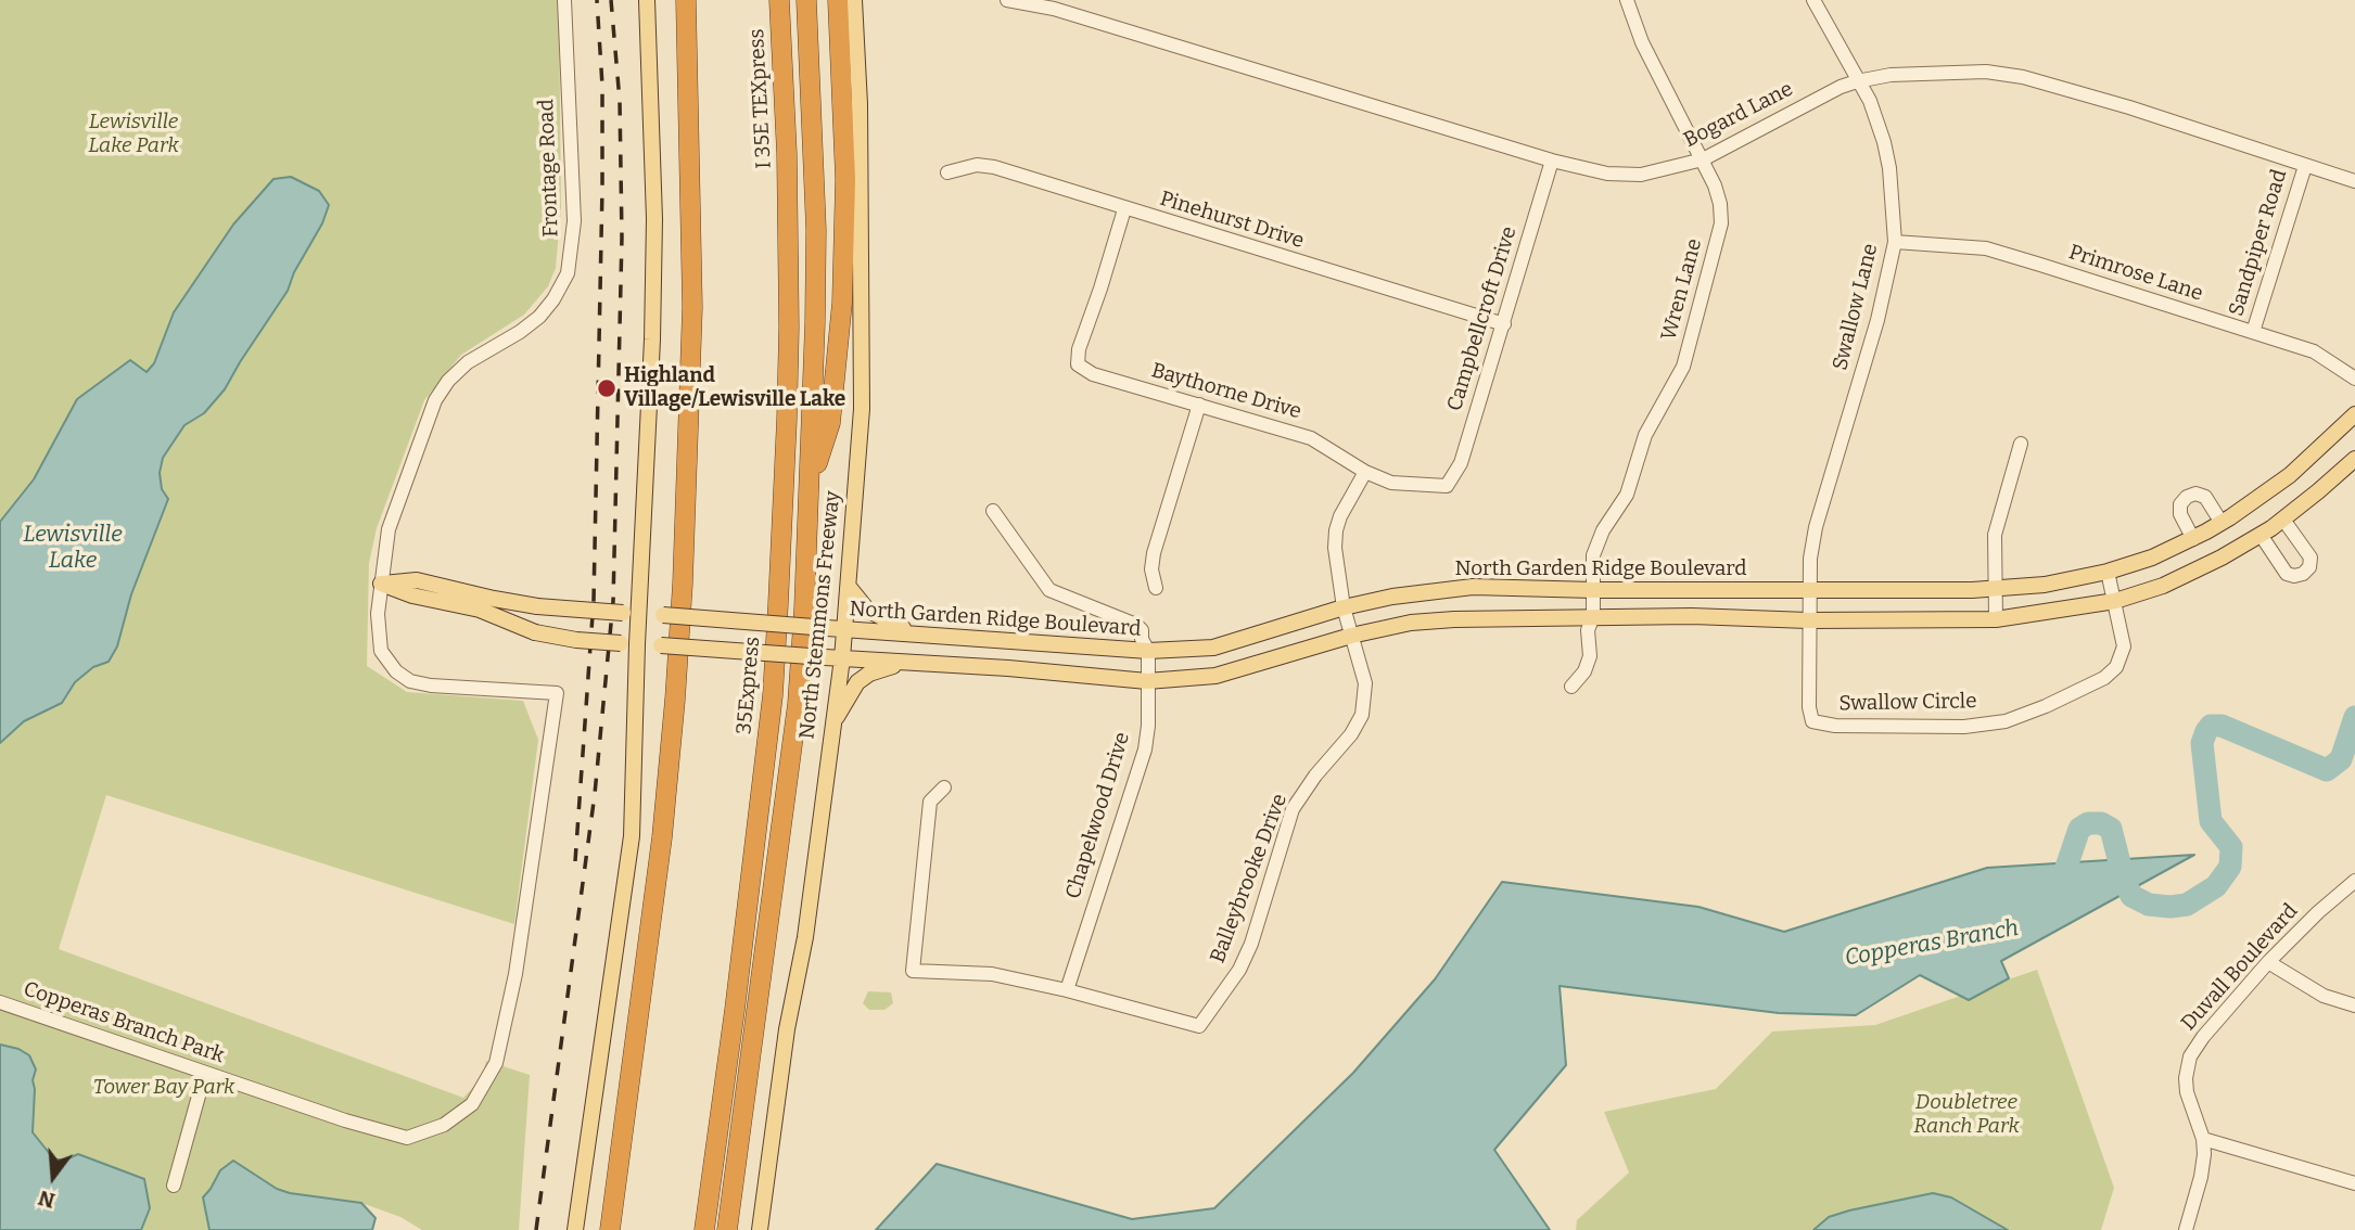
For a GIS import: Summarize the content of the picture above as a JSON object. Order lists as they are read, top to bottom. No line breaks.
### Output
{"streets":{"highway":["I 35E TEXpress","North Stemmons Freeway","35Express"],"main road":["North Garden Ridge Boulevard"],"street":["Bogard Lane","Frontage Road","Pinehurst Drive","Sandpiper Road","Primrose Lane","Wren Lane","Swallow Lane","Campbellcroft Drive","Baythorne Drive","Swallow Circle","Chapelwood Drive","Balleybrooke Drive","Duvall Boulevard","Copperas Branch Park"]},"crossings":[["I 35E TEXpress","35Express"],["Bogard Lane","Sandpiper Road"],["Bogard Lane","Wren Lane"],["Bogard Lane","Swallow Lane"],["Bogard Lane","Campbellcroft Drive"],["Frontage Road","North Garden Ridge Boulevard"],["Frontage Road","Copperas Branch Park"],["Pinehurst Drive","Campbellcroft Drive"],["Pinehurst Drive","Baythorne Drive"],["Sandpiper Road","Primrose Lane"],["Primrose Lane","Swallow Lane"],["Wren Lane","North Garden Ridge Boulevard"],["Swallow Lane","North Garden Ridge Boulevard"],["Swallow Lane","Swallow Circle"],["Campbellcroft Drive","Baythorne Drive"],["Baythorne Drive","Balleybrooke Drive"],["North Garden Ridge Boulevard","North Stemmons Freeway"],["North Garden Ridge Boulevard","Swallow Circle"],["North Garden Ridge Boulevard","Chapelwood Drive"],["North Garden Ridge Boulevard","Balleybrooke Drive"],["Chapelwood Drive","Balleybrooke Drive"]],"water":["Lewisville Lake","Copperas Branch"],"parks":["Lewisville Lake Park","Tower Bay Park","Doubletree Ranch Park"],"places":["Highland Village/Lewisville Lake"],"north":"bottom"}
